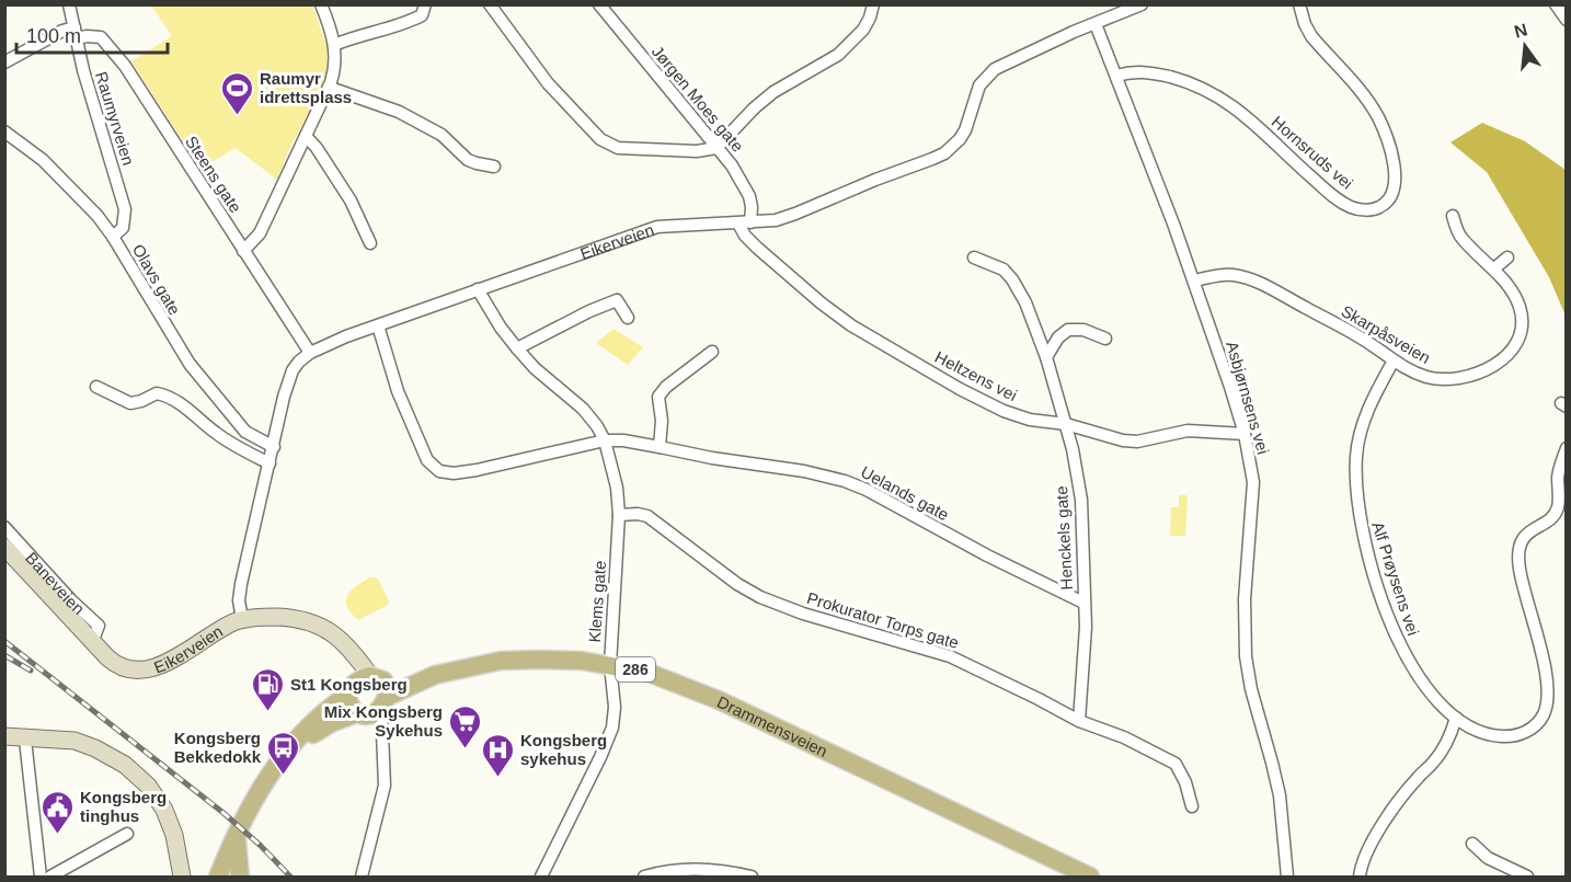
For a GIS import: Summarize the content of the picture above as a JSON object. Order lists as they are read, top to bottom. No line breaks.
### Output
{"streets":{"main road":["Eikerveien","Baneveien","286","Drammensveien"],"street":["Jørgen Moes gate","Raumyrveien","Hornsruds vei","Steens gate","Olavs gate","Skarpåsveien","Heltzens vei","Asbjørnsens vei","Uelands gate","Henckels gate","Alf Prøysens vei","Klems gate","Prokurator Torps gate"]},"crossings":[["Jørgen Moes gate","Eikerveien"],["Jørgen Moes gate","Heltzens vei"],["Raumyrveien","Steens gate"],["Raumyrveien","Olavs gate"],["Hornsruds vei","Asbjørnsens vei"],["Steens gate","Eikerveien"],["Eikerveien","Olavs gate"],["Eikerveien","Heltzens vei"],["Eikerveien","Asbjørnsens vei"],["Eikerveien","Uelands gate"],["Eikerveien","Baneveien"],["Eikerveien","Klems gate"],["Eikerveien","Drammensveien"],["Skarpåsveien","Asbjørnsens vei"],["Skarpåsveien","Alf Prøysens vei"],["Heltzens vei","Asbjørnsens vei"],["Heltzens vei","Henckels gate"],["Uelands gate","Henckels gate"],["Uelands gate","Klems gate"],["Henckels gate","Prokurator Torps gate"],["Klems gate","Prokurator Torps gate"],["Klems gate","Drammensveien"]],"places":{"sports":["Raumyr idrettsplass"],"fuel station":["St1 Kongsberg"],"supermarket":["Mix Kongsberg Sykehus"],"bus stop":["Kongsberg Bekkedokk"],"hospital":["Kongsberg sykehus"],"public building":["Kongsberg tinghus"]},"scale_bar":"100 m","north":"top"}
